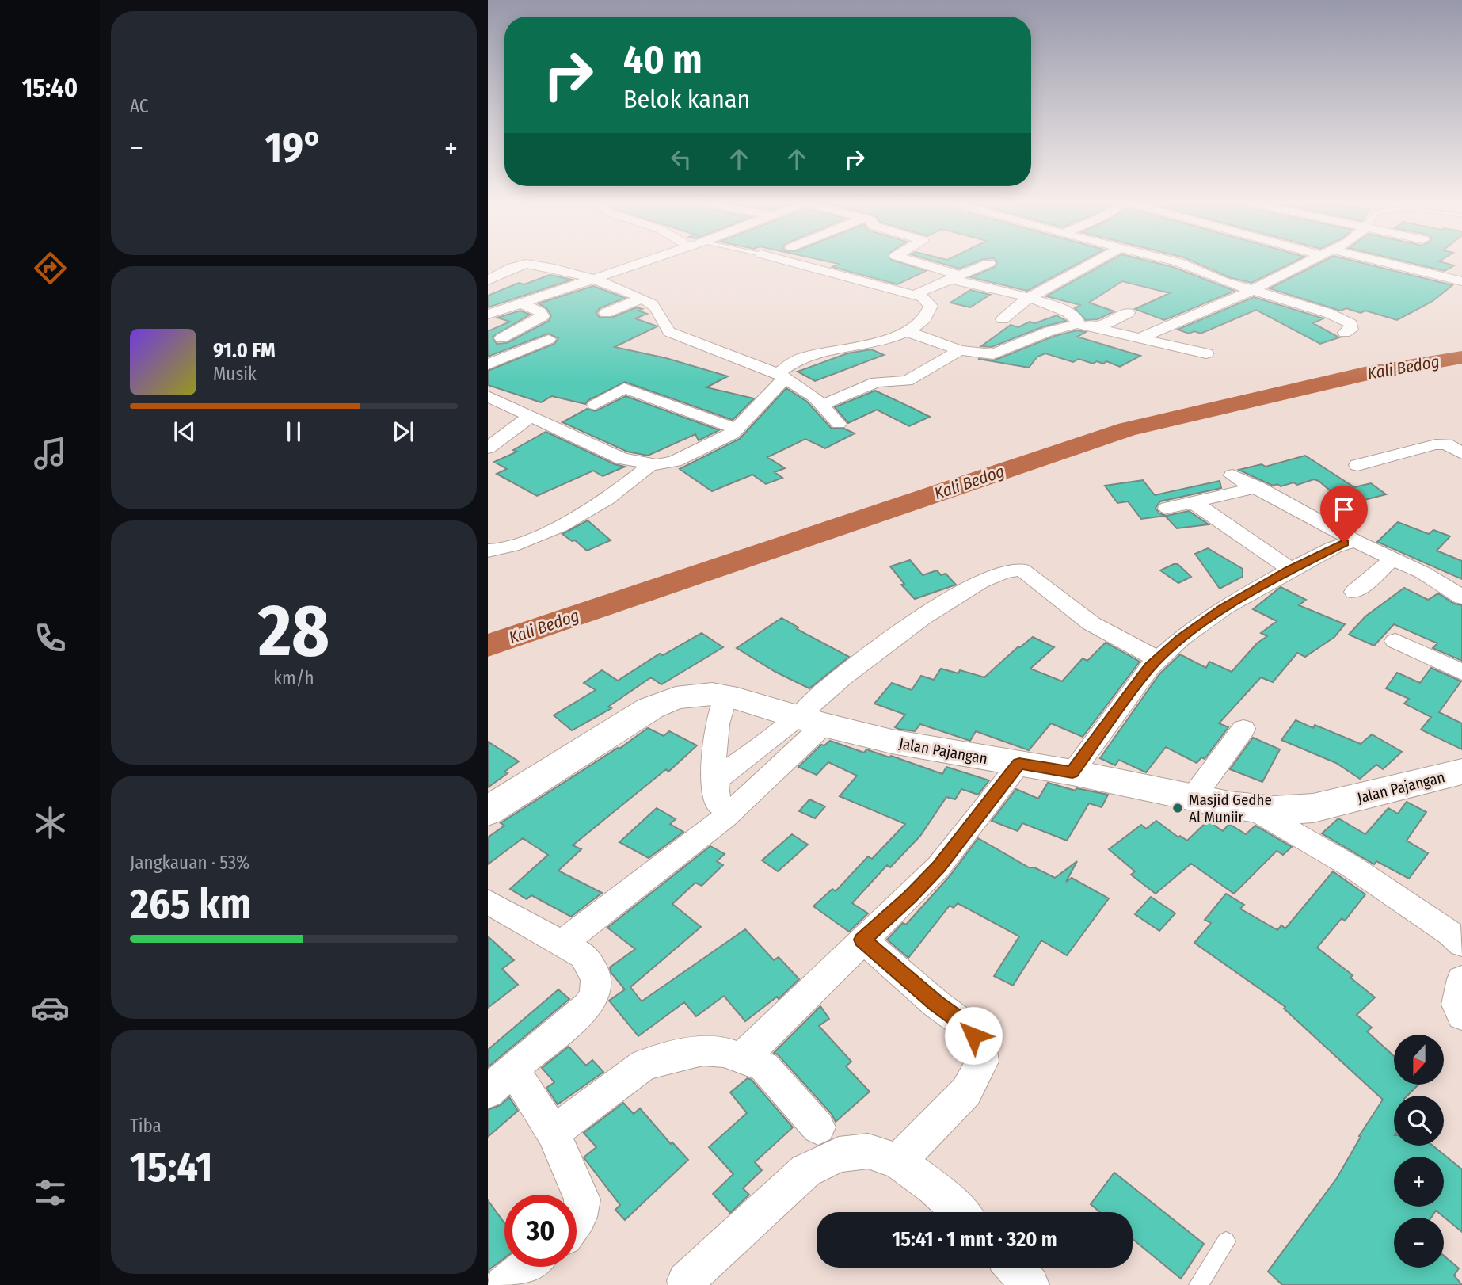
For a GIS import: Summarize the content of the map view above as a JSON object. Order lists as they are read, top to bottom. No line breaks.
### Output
{"streets":{"main road":["Jalan Pajangan"]},"water":["Kali Bedog"],"places":["Masjid Gedhe Al Muniir"],"north":"bottom","page":{"tabs":"15:40","tile":["AC",["28","km/h"],["Jangkauan · 53%","265 km"],["Tiba","15:41"]],"turn":["40 m","Belok kanan"],"heat":["−","19°","+"],"song":["91.0 FM","Musik"],"map_buttons":["+","−"],"limit":"30","trip":"15:41 · 1 mnt · 320 m"}}
